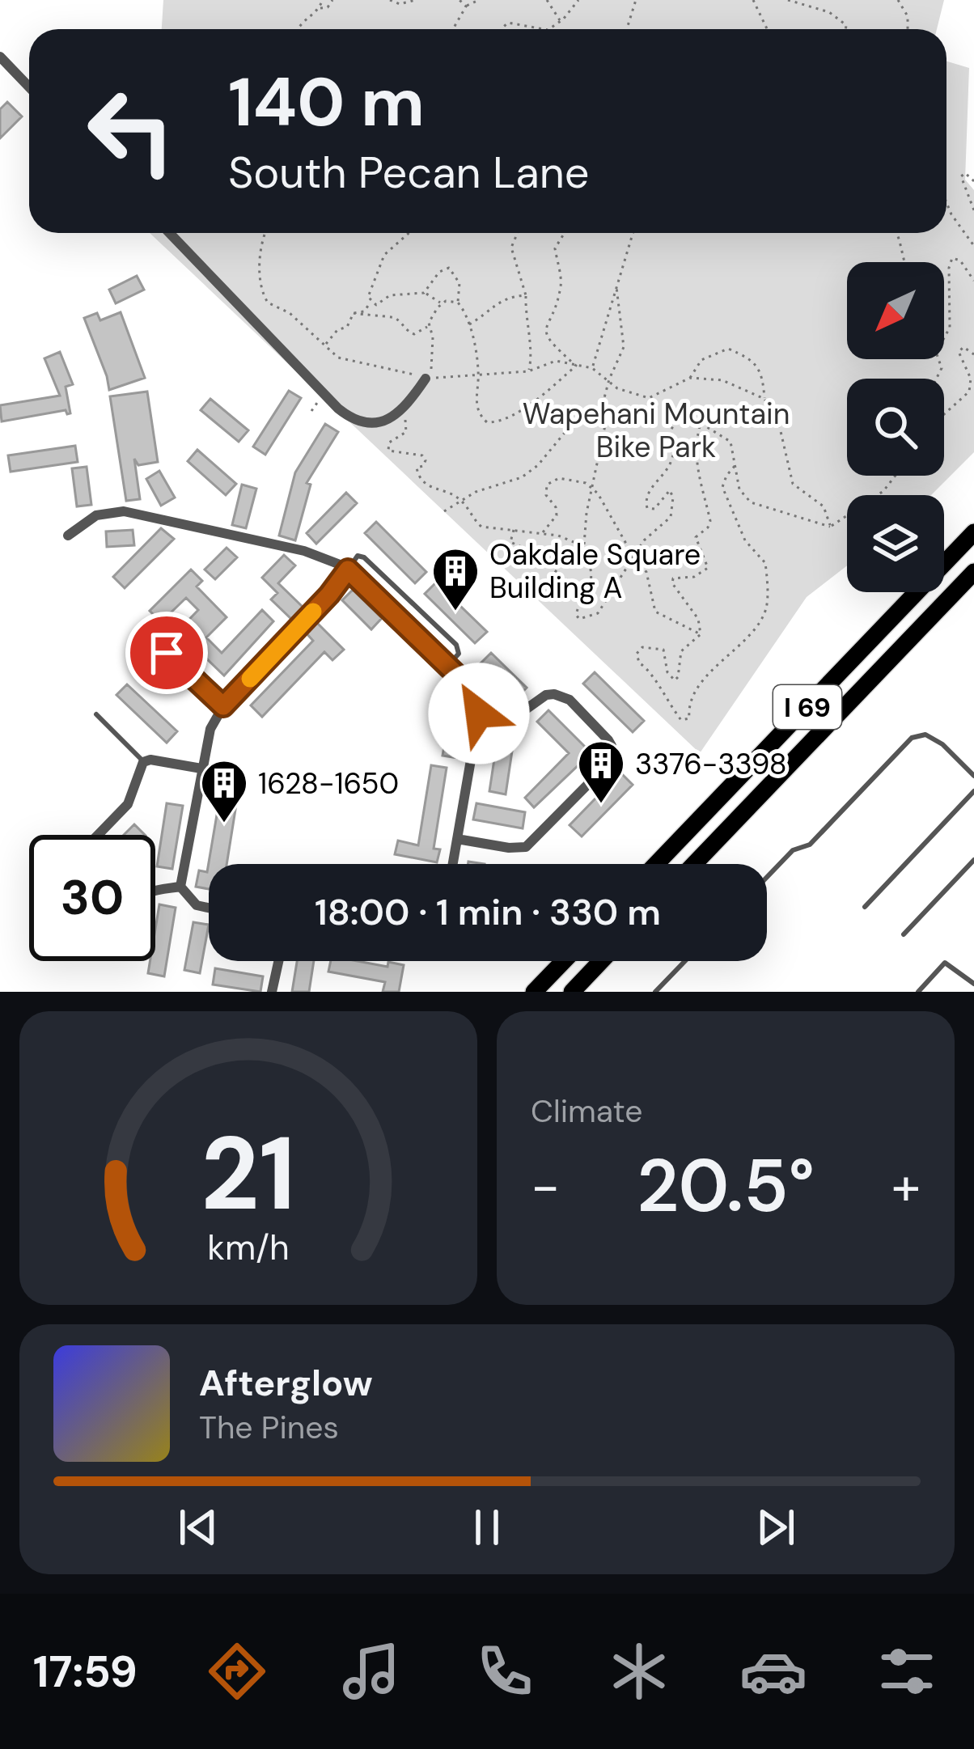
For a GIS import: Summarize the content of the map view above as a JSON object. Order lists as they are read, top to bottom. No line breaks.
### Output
{"streets":{"highway":["I 69"]},"parks":["Wapehani Mountain Bike Park"],"places":{"building":["Oakdale Square Building A","3376-3398","1628-1650"]},"north":"bottom left","page":{"turn":["140 m","South Pecan Lane"],"limit":"30","trip":"18:00 · 1 min · 330 m","tile":"Climate","heat":["−","20.5°","+"],"song":["Afterglow","The Pines"],"tabs":"17:59","gauge":["21","km/h"]}}
